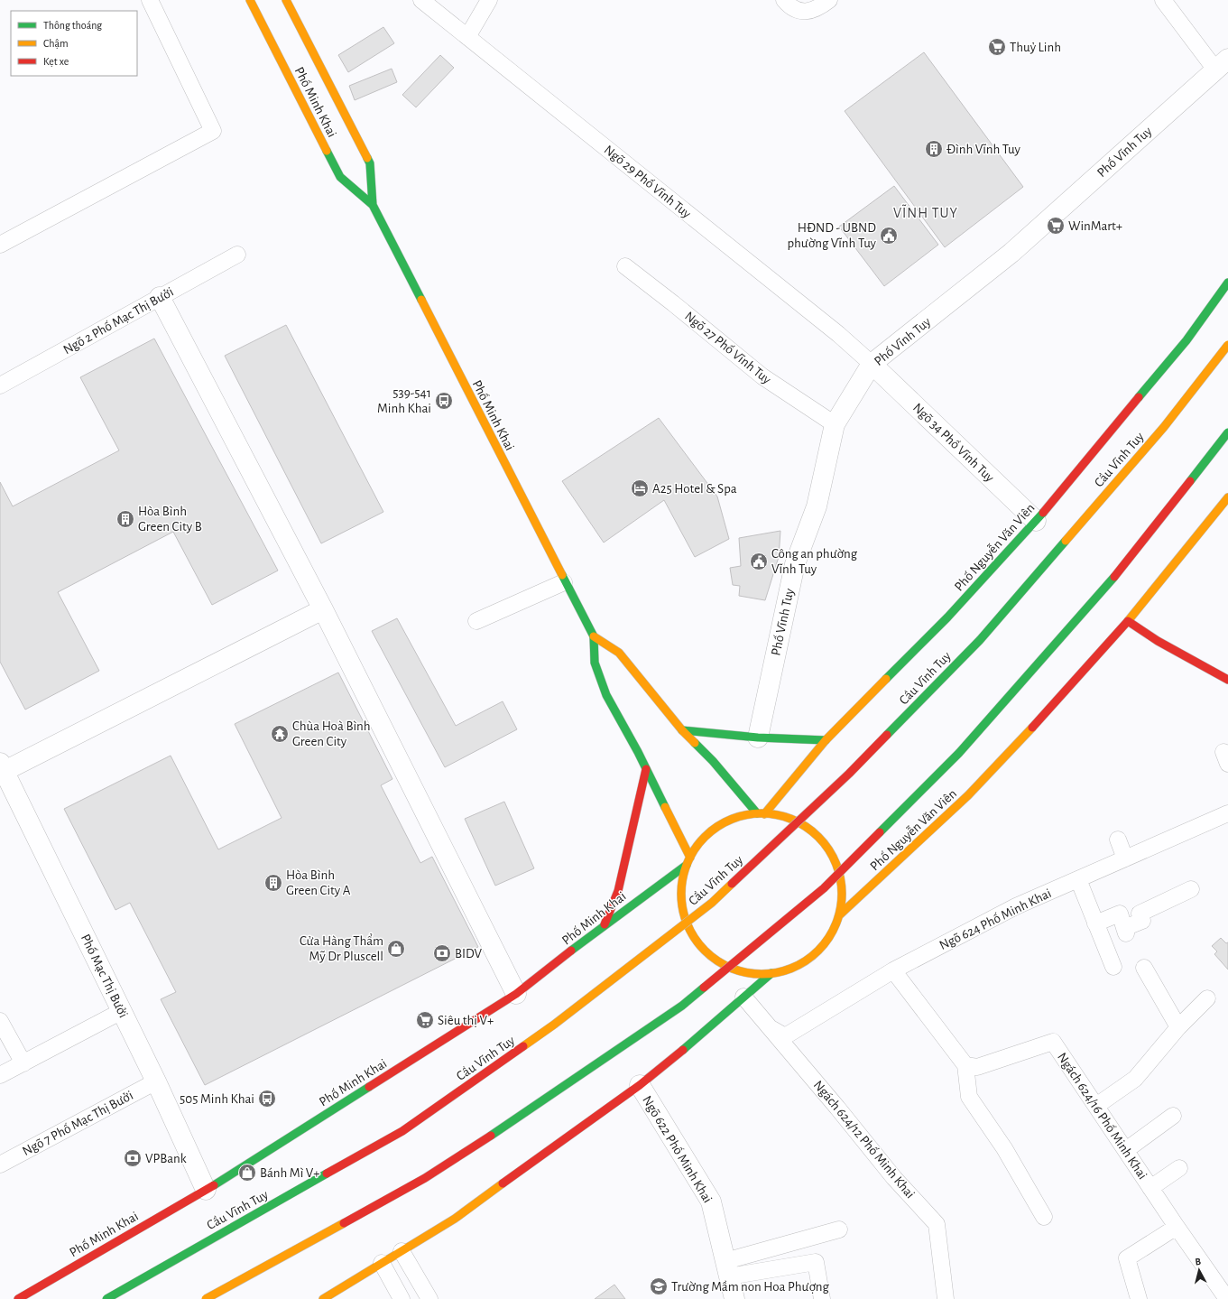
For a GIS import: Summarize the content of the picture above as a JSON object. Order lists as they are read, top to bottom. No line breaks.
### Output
{"streets":{"main road":["Phố Minh Khai","Cầu Vĩnh Tuy","Phố Nguyễn Văn Viên"],"street":["Phố Vĩnh Tuy","Ngõ 34 Phố Vĩnh Tuy","Phố Mạc Thị Bưởi","Ngõ 622 Phố Minh Khai"],"lane":["Ngõ 29 Phố Vĩnh Tuy","Ngõ 2 Phố Mạc Thị Bưởi","Ngõ 27 Phố Vĩnh Tuy","Ngõ 624 Phố Minh Khai","Ngách 624/16 Phố Minh Khai","Ngõ 7 Phố Mạc Thị Bưởi","Ngách 624/12 Phố Minh Khai"]},"crossings":[["Phố Minh Khai","Phố Nguyễn Văn Viên"],["Phố Minh Khai","Phố Mạc Thị Bưởi"],["Phố Vĩnh Tuy","Ngõ 29 Phố Vĩnh Tuy"],["Phố Vĩnh Tuy","Ngõ 27 Phố Vĩnh Tuy"],["Phố Vĩnh Tuy","Ngõ 34 Phố Vĩnh Tuy"],["Ngõ 29 Phố Vĩnh Tuy","Ngõ 34 Phố Vĩnh Tuy"],["Ngõ 34 Phố Vĩnh Tuy","Phố Nguyễn Văn Viên"],["Ngõ 624 Phố Minh Khai","Ngách 624/12 Phố Minh Khai"],["Phố Mạc Thị Bưởi","Ngõ 7 Phố Mạc Thị Bưởi"]],"districts":["VĨNH TUY"],"places":{"supermarket":["Thuỷ Linh","WinMart+","Siêu thị V+"],"building":["Đình Vĩnh Tuy","Hòa Bình Green City B","Hòa Bình Green City A"],"public building":["HĐND - UBND phường Vĩnh Tuy","Công an phường Vĩnh Tuy"],"bus stop":["539-541 Minh Khai","505 Minh Khai"],"hotel":["A25 Hotel & Spa"],"temple":["Chùa Hoà Bình Green City"],"shop":["Cửa Hàng Thẩm Mỹ Dr Pluscell","Bánh Mì V+"],"bank":["BIDV","VPBank"],"school or university":["Trường Mầm non Hoa Phượng"]},"legend":["Thông thoáng","Chậm","Kẹt xe"],"north":"top"}
